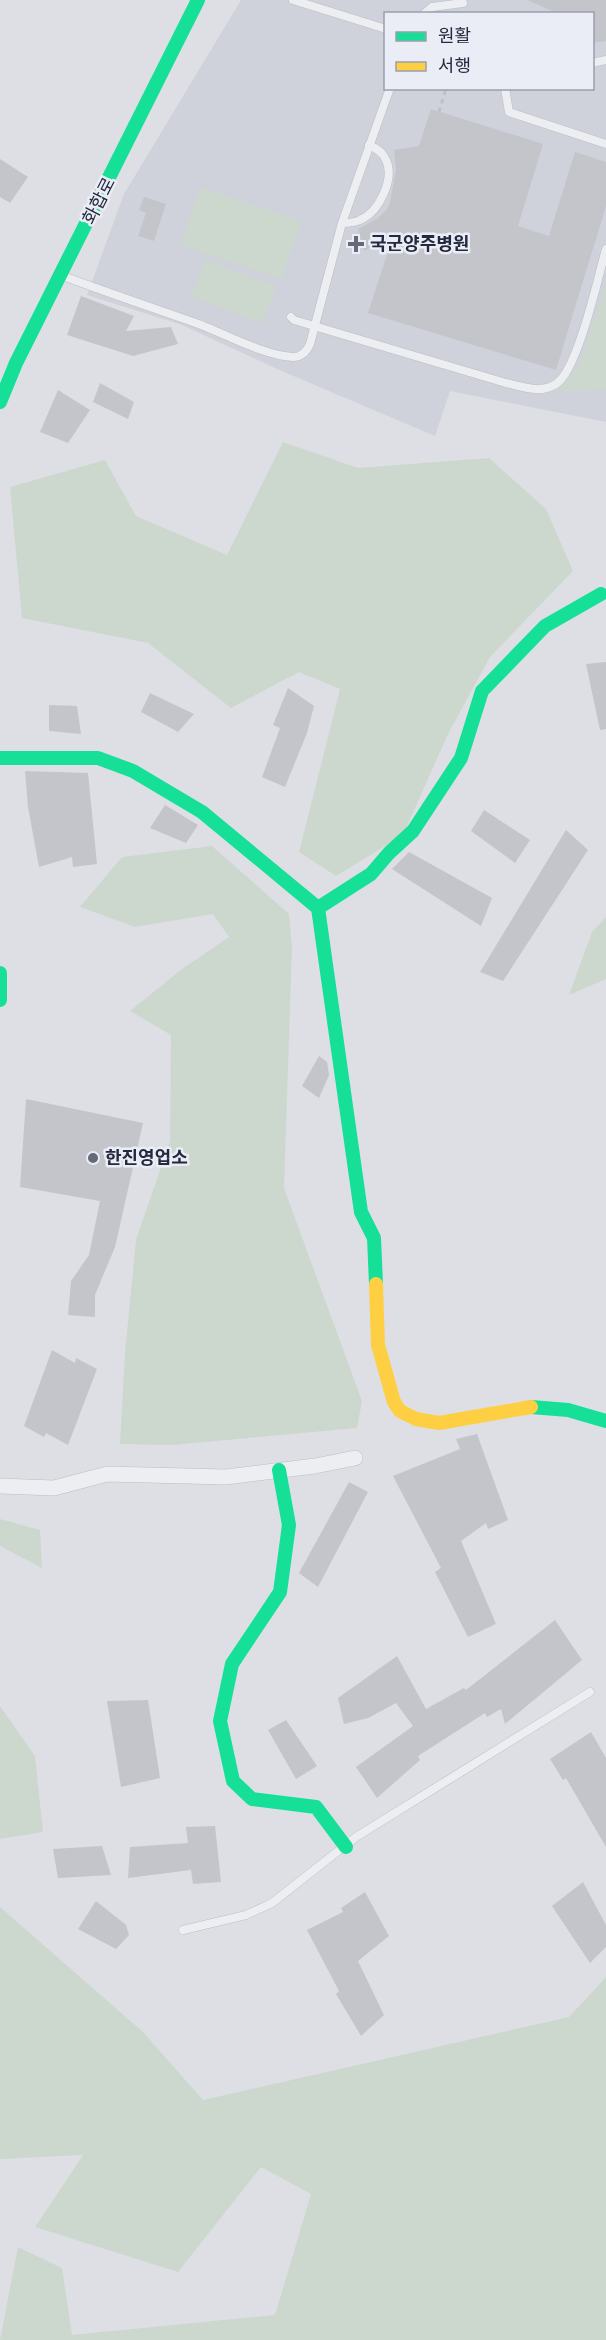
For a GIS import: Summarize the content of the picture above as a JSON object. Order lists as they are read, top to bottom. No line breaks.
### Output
{"streets":{"street":["화합로"]},"places":{"health":["국군양주병원"],"other":["한진영업소"]},"legend":["원활","서행"]}
